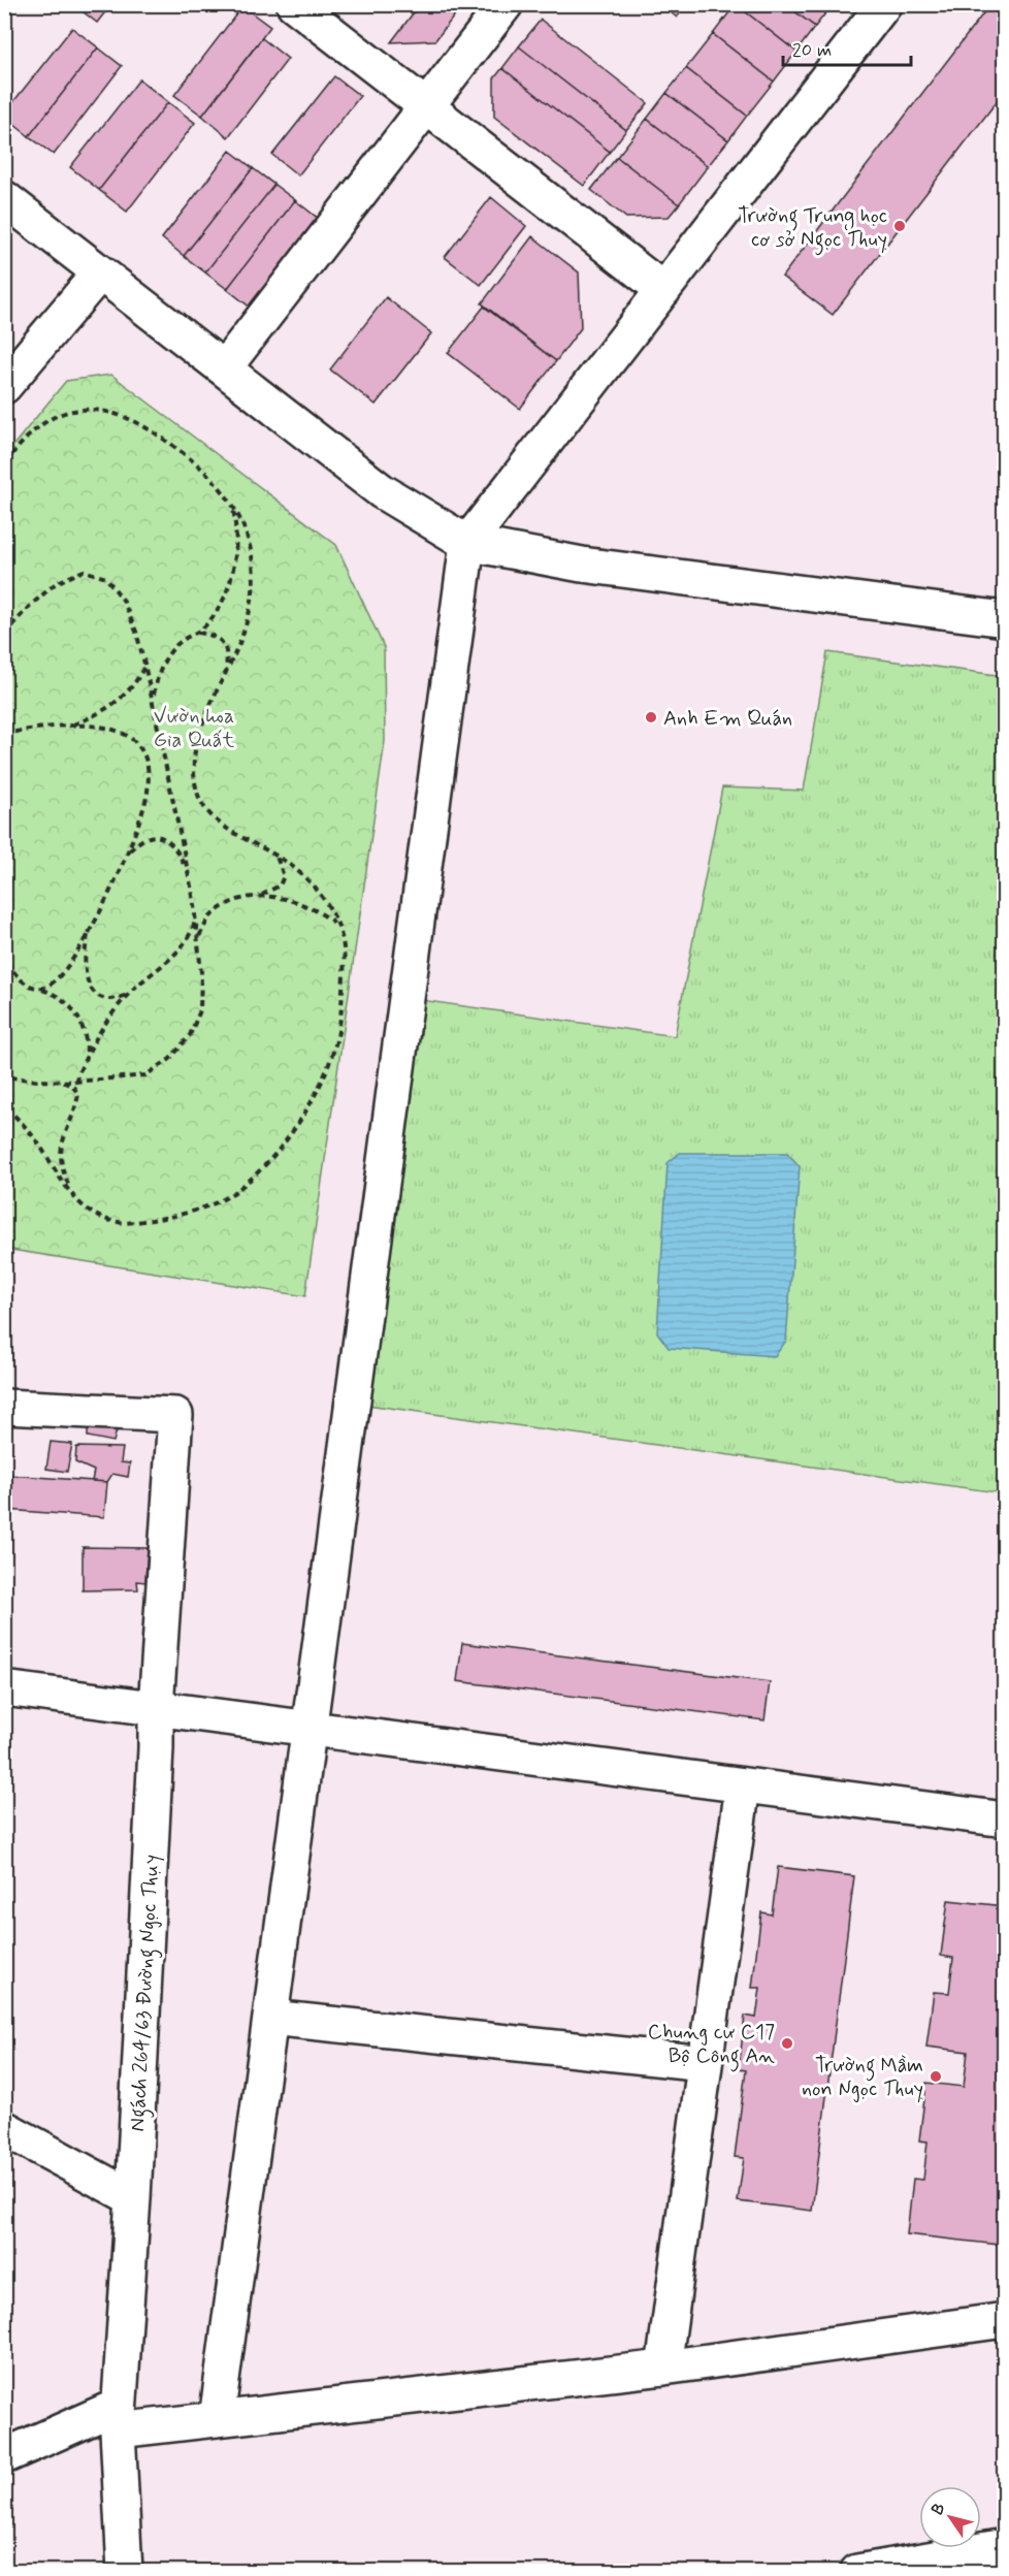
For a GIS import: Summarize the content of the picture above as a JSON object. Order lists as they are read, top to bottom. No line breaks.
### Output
{"streets":{"street":["Ngách 264/63 Đường Ngọc Thụy"]},"parks":["Vườn hoa Gia Quất"],"places":["Trường Trung học cơ sở Ngọc Thuỵ","Anh Em Quán","Chung cư C17 Bộ Công An","Trường Mầm non Ngọc Thuỵ"],"scale_bar":"20 m","north":"top left"}
